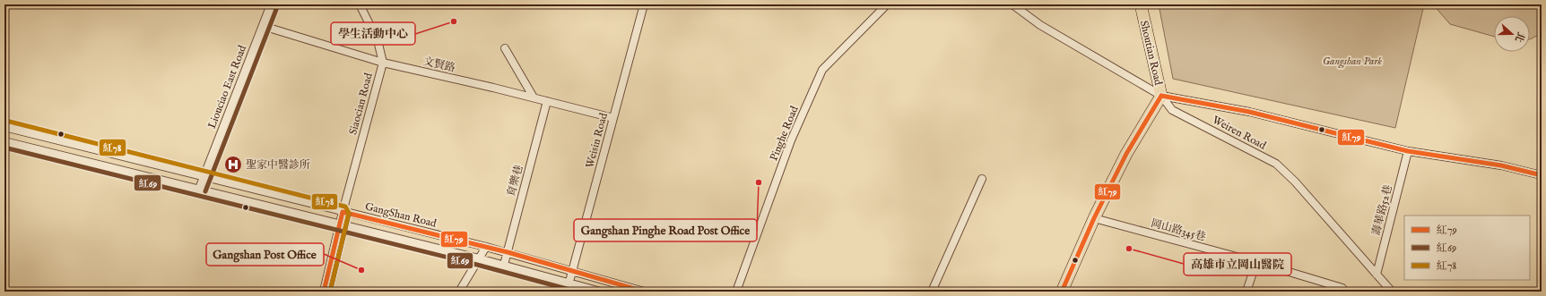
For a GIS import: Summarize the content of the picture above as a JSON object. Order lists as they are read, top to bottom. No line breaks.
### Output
{"streets":{"main road":["Shoutian Road"],"street":["文賢路","Liouciao East Road","Siaocian Road","Weiren Road","Pinghe Road","Weisin Road","育樂巷","壽華路52巷","GangShan Road","岡山路345巷"]},"crossings":[["Shoutian Road","Weiren Road"],["Shoutian Road","岡山路345巷"],["文賢路","Liouciao East Road"],["文賢路","Siaocian Road"],["文賢路","Weisin Road"],["文賢路","育樂巷"],["Liouciao East Road","GangShan Road"],["Siaocian Road","GangShan Road"],["Weiren Road","壽華路52巷"],["Weisin Road","GangShan Road"],["育樂巷","GangShan Road"]],"parks":["Gangshan Park"],"places":{"other":["學生活動中心","Gangshan Pinghe Road Post Office","高雄市立岡山醫院","Gangshan Post Office"],"hospital":["聖家中醫診所"]},"lines":["transit line 紅69","transit line 紅79","transit line 紅78"],"legend":["紅79","紅69","紅78"],"north":"right"}
